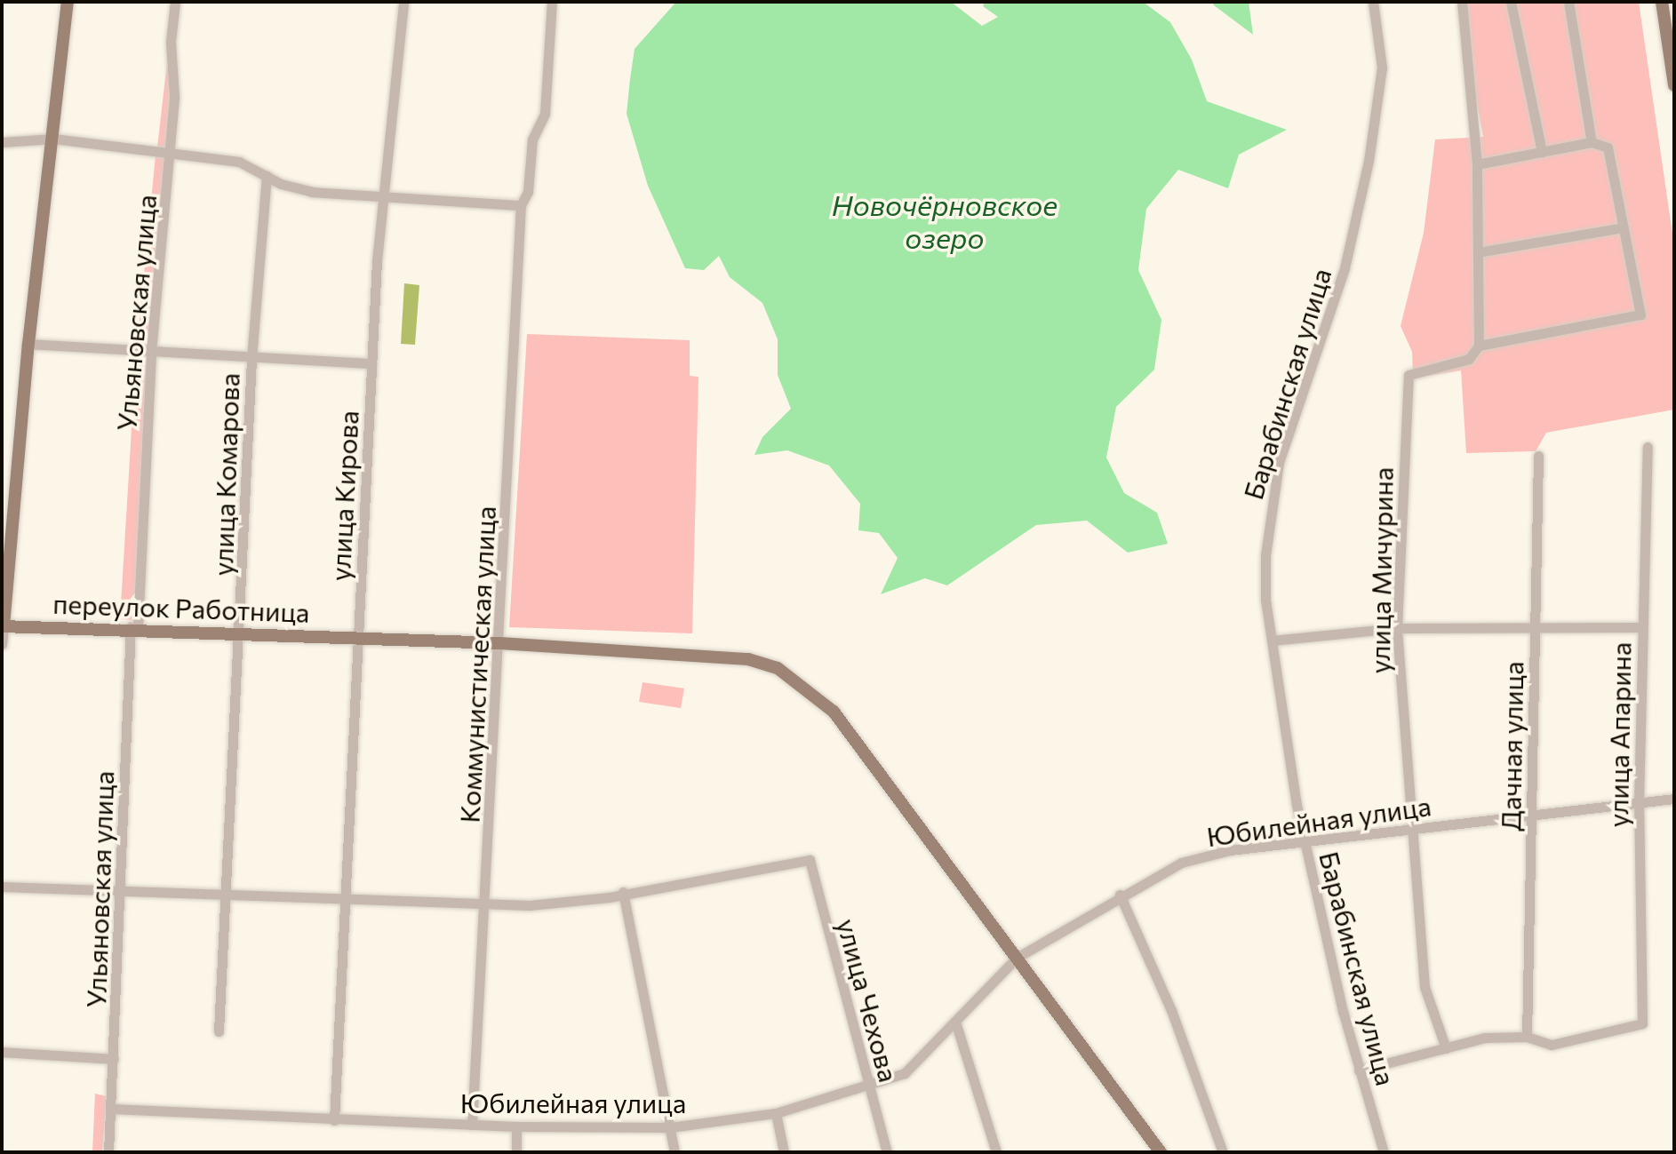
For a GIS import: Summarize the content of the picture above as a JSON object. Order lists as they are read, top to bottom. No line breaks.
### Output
{"streets":{"main road":["переулок Работница"],"street":["Ульяновская улица","Барабинская улица","улица Комарова","улица Кирова","улица Мичурина","Коммунистическая улица","улица Апарина","Дачная улица","Юбилейная улица","улица Чехова"]},"crossings":[["Ульяновская улица","переулок Работница"],["Ульяновская улица","Юбилейная улица"],["Барабинская улица","Юбилейная улица"],["улица Комарова","переулок Работница"],["улица Кирова","переулок Работница"],["улица Кирова","Юбилейная улица"],["улица Мичурина","Юбилейная улица"],["переулок Работница","Коммунистическая улица"],["переулок Работница","Юбилейная улица"],["Коммунистическая улица","Юбилейная улица"],["улица Апарина","Дачная улица"],["улица Апарина","Юбилейная улица"],["Дачная улица","Юбилейная улица"],["Юбилейная улица","улица Чехова"]],"water":["Новочёрновское озеро"]}
